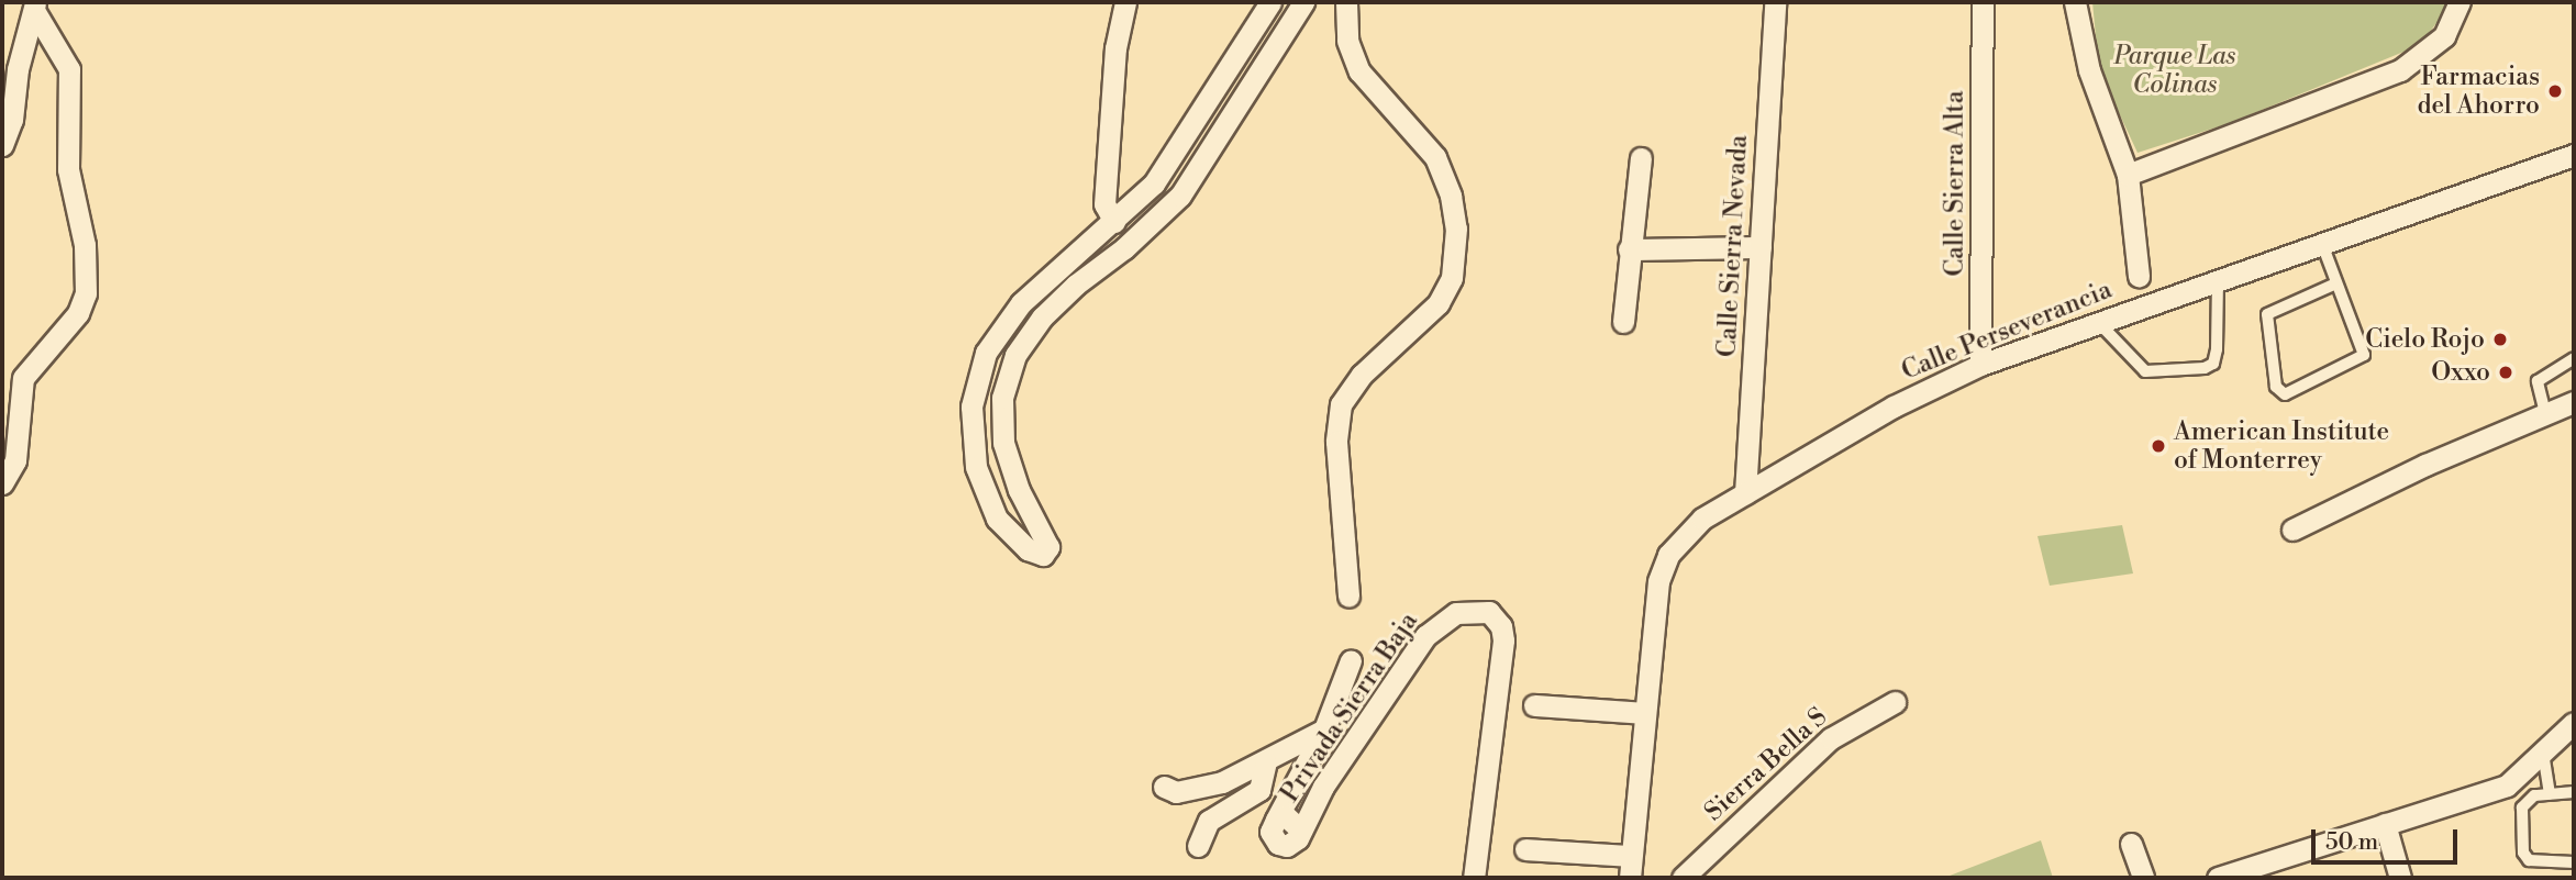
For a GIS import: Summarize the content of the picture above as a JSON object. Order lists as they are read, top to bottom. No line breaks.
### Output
{"streets":{"street":["Calle Sierra Alta","Calle Sierra Nevada","Calle Perseverancia","Privada Sierra Baja","Sierra Bella S"]},"crossings":[["Calle Sierra Alta","Calle Perseverancia"],["Calle Sierra Nevada","Calle Perseverancia"]],"parks":["Parque Las Colinas"],"places":["Farmacias del Ahorro","Cielo Rojo","Oxxo","American Institute of Monterrey"],"scale_bar":"50 m"}
